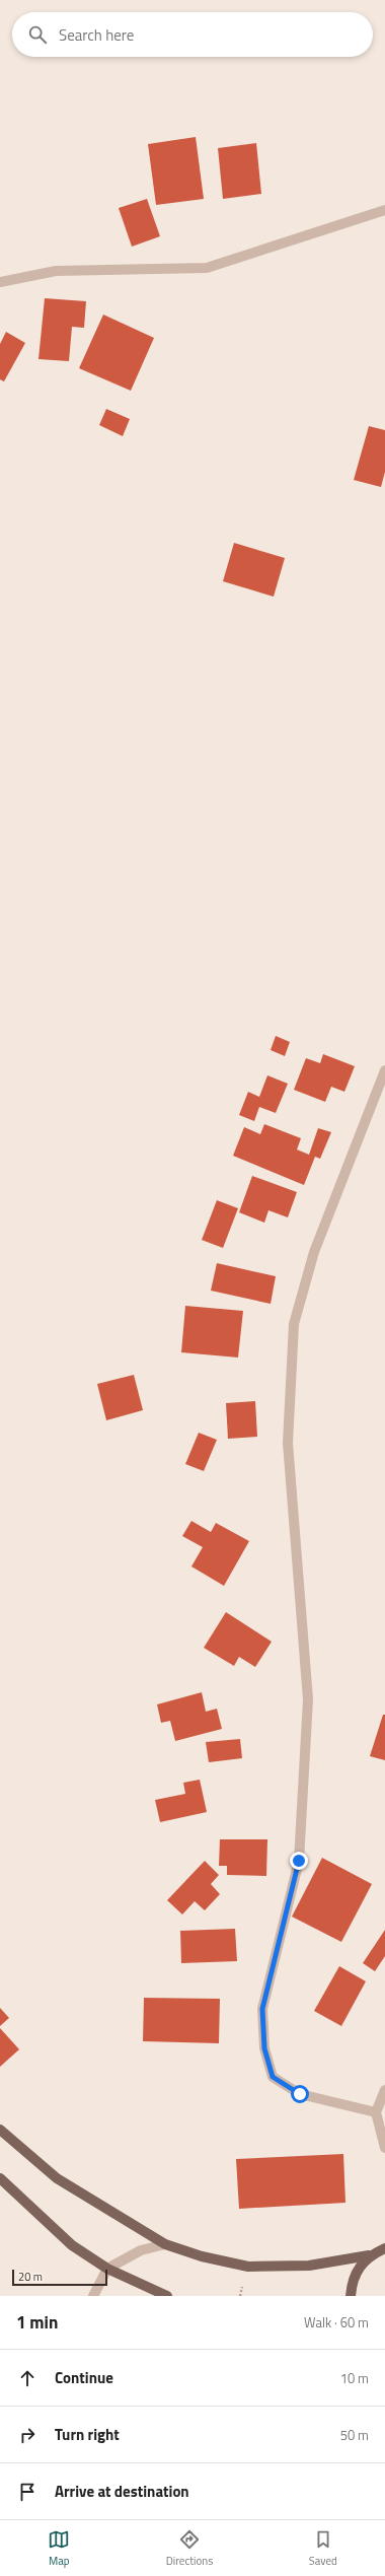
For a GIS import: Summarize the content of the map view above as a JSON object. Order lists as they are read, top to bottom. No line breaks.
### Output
{"scale_bar":"20 m","page":{"search":"Search here","scale":"20 m","heading":["1 min","Walk · 60 m"],"list":[["Continue","10 m"],["Turn right","50 m"],"Arrive at destination"],"nav":["Map","Directions","Saved"]}}
